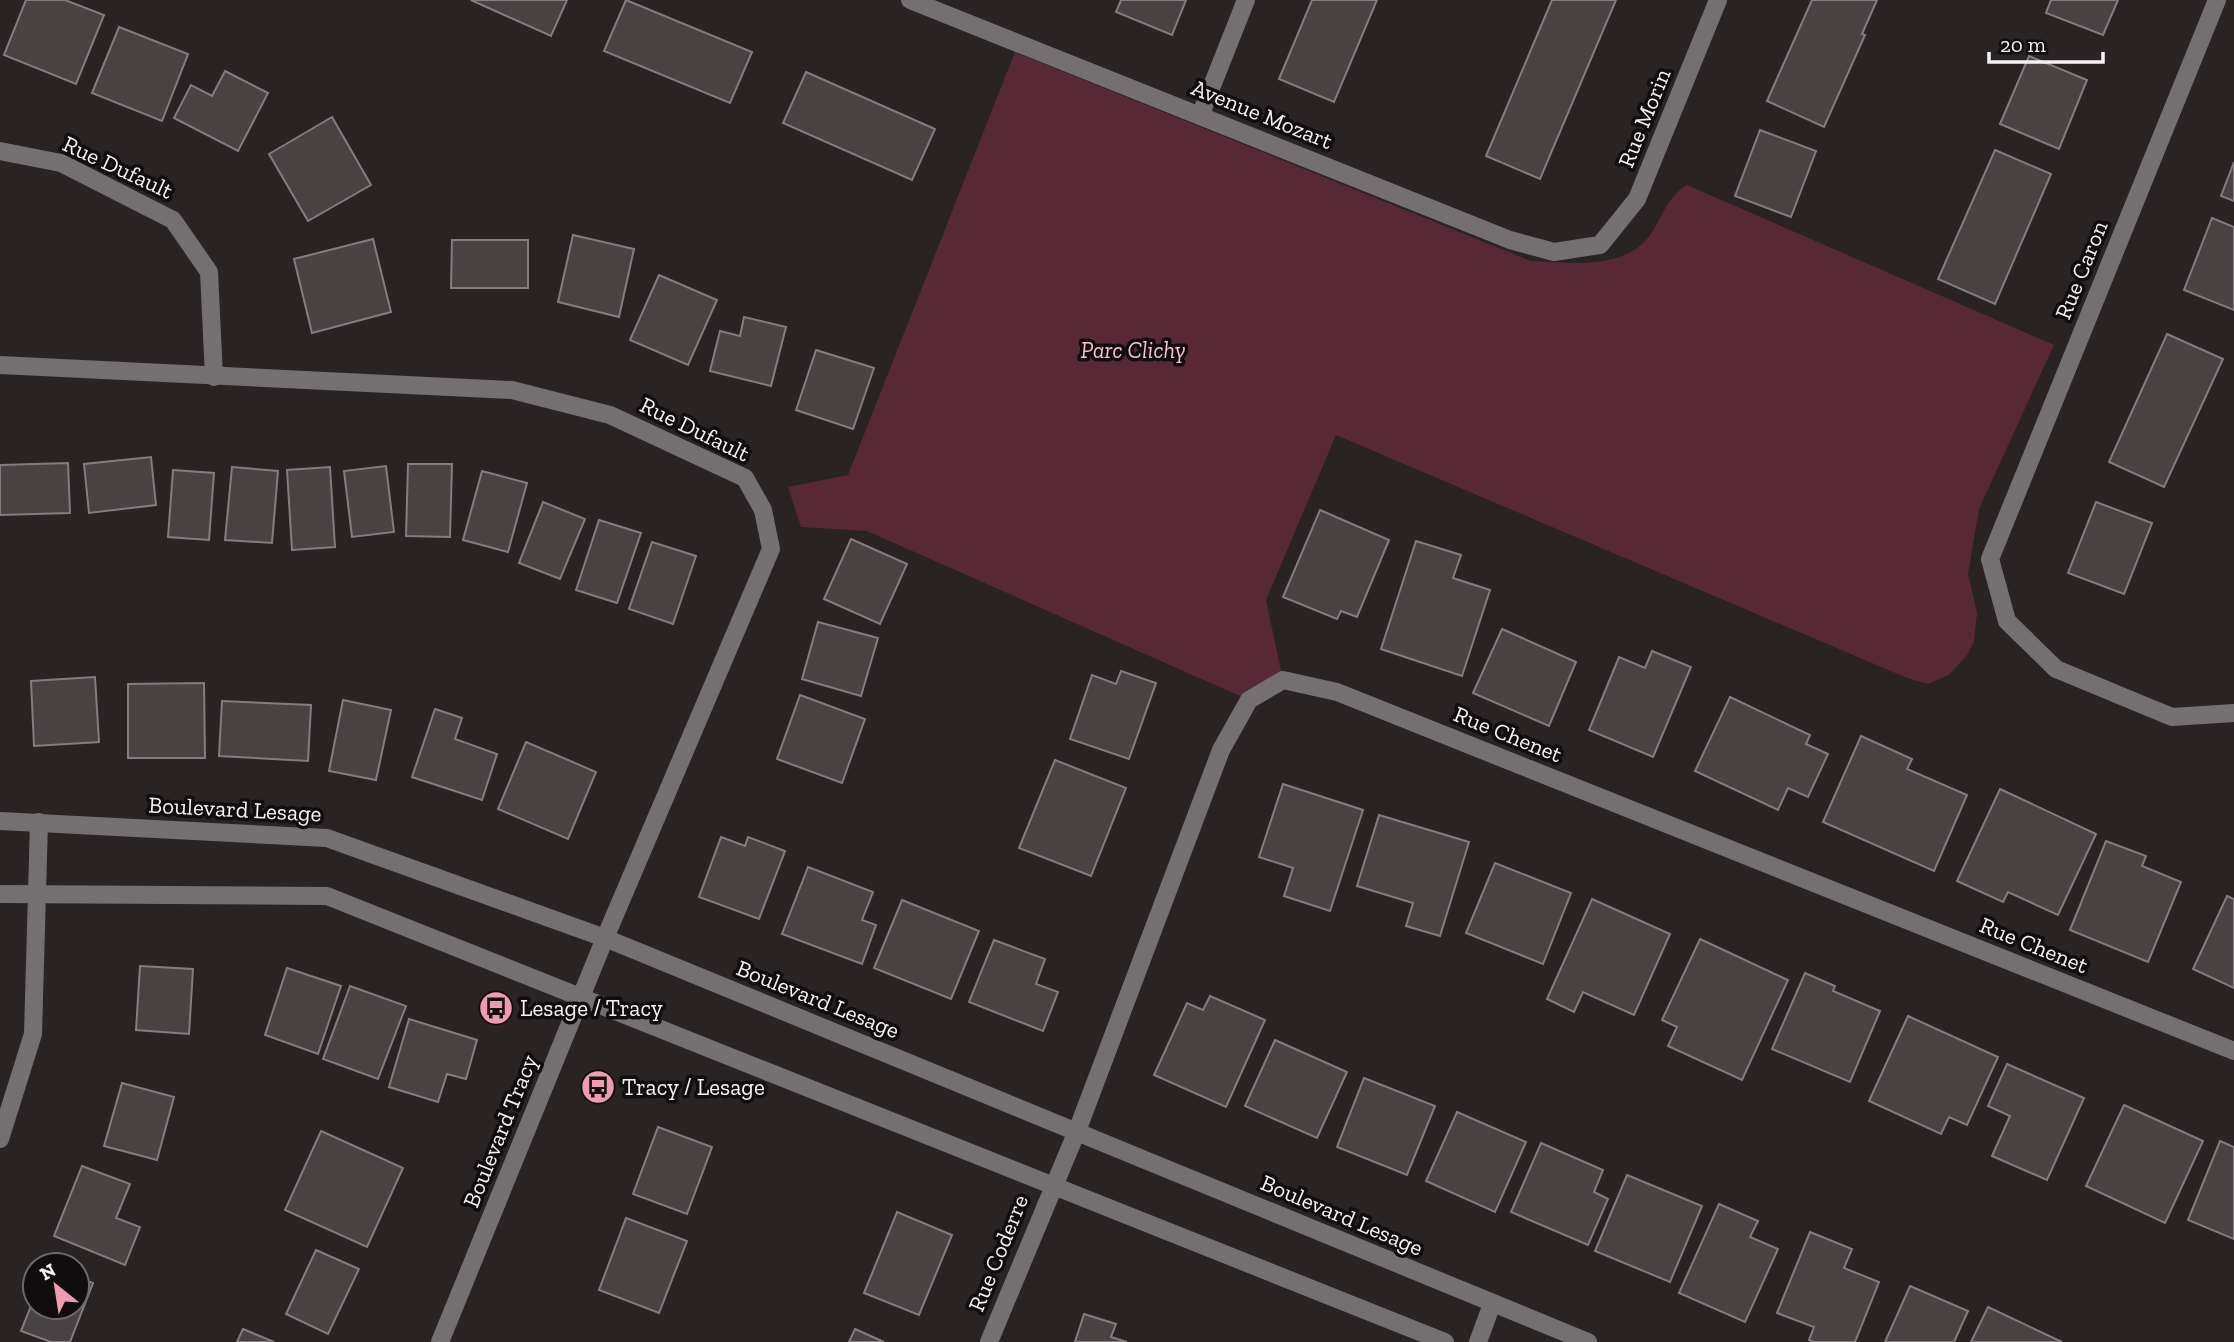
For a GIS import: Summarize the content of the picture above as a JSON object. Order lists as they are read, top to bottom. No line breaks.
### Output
{"streets":{"street":["Avenue Mozart","Rue Morin","Rue Dufault","Rue Caron","Rue Chenet","Boulevard Lesage","Boulevard Tracy","Rue Coderre"]},"crossings":[["Avenue Mozart","Rue Morin"],["Rue Dufault","Boulevard Lesage"],["Rue Dufault","Boulevard Tracy"],["Rue Chenet","Boulevard Lesage"],["Rue Chenet","Rue Coderre"],["Boulevard Lesage","Boulevard Tracy"]],"parks":["Parc Clichy"],"places":{"bus stop":["Lesage / Tracy","Tracy / Lesage"]},"scale_bar":"20 m","north":"top left"}
